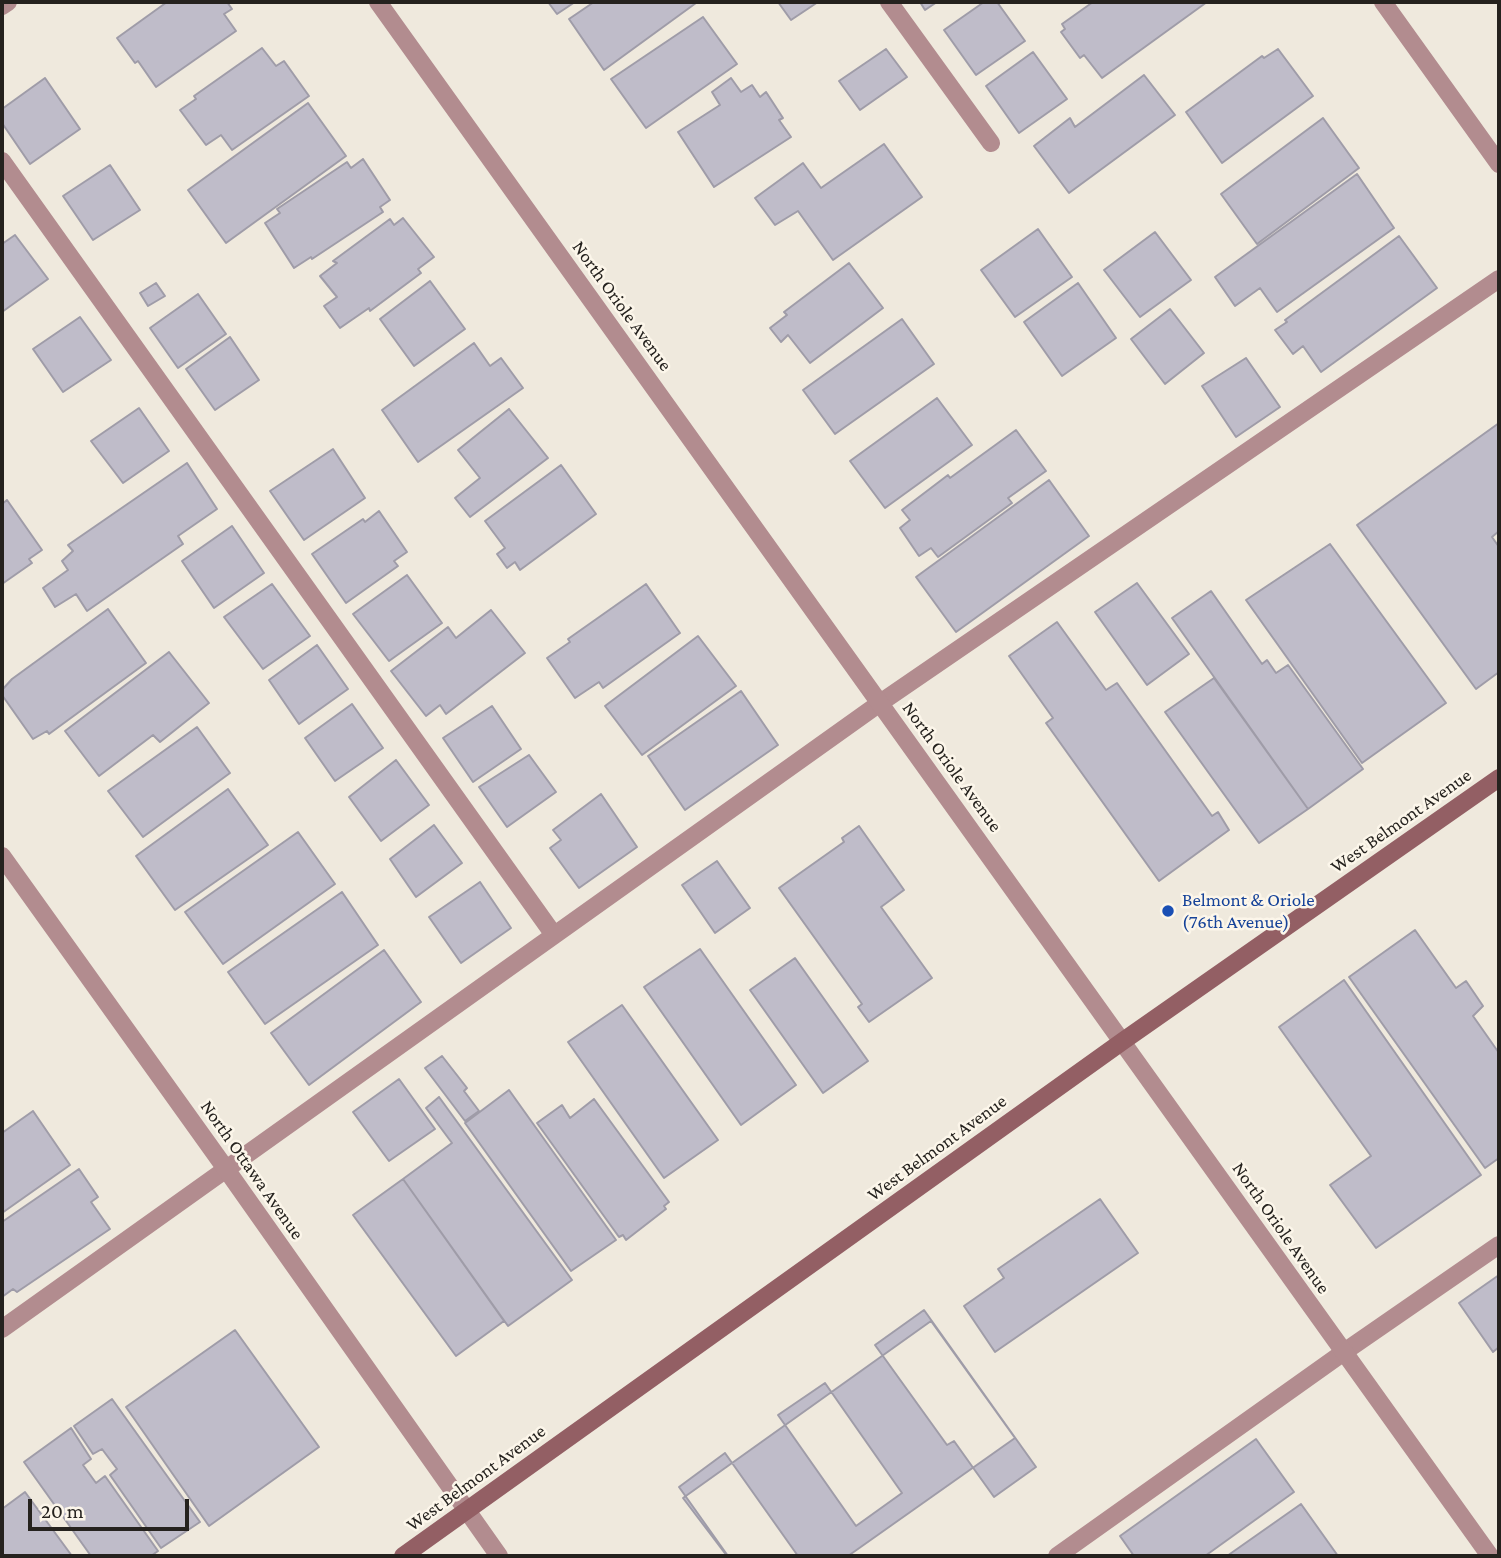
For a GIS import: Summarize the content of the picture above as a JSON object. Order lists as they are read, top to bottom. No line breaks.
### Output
{"streets":{"main road":["West Belmont Avenue"],"street":["North Oriole Avenue","North Ottawa Avenue"]},"crossings":[["North Oriole Avenue","West Belmont Avenue"],["West Belmont Avenue","North Ottawa Avenue"]],"places":["Belmont & Oriole (76th Avenue)"],"scale_bar":"20 m"}
